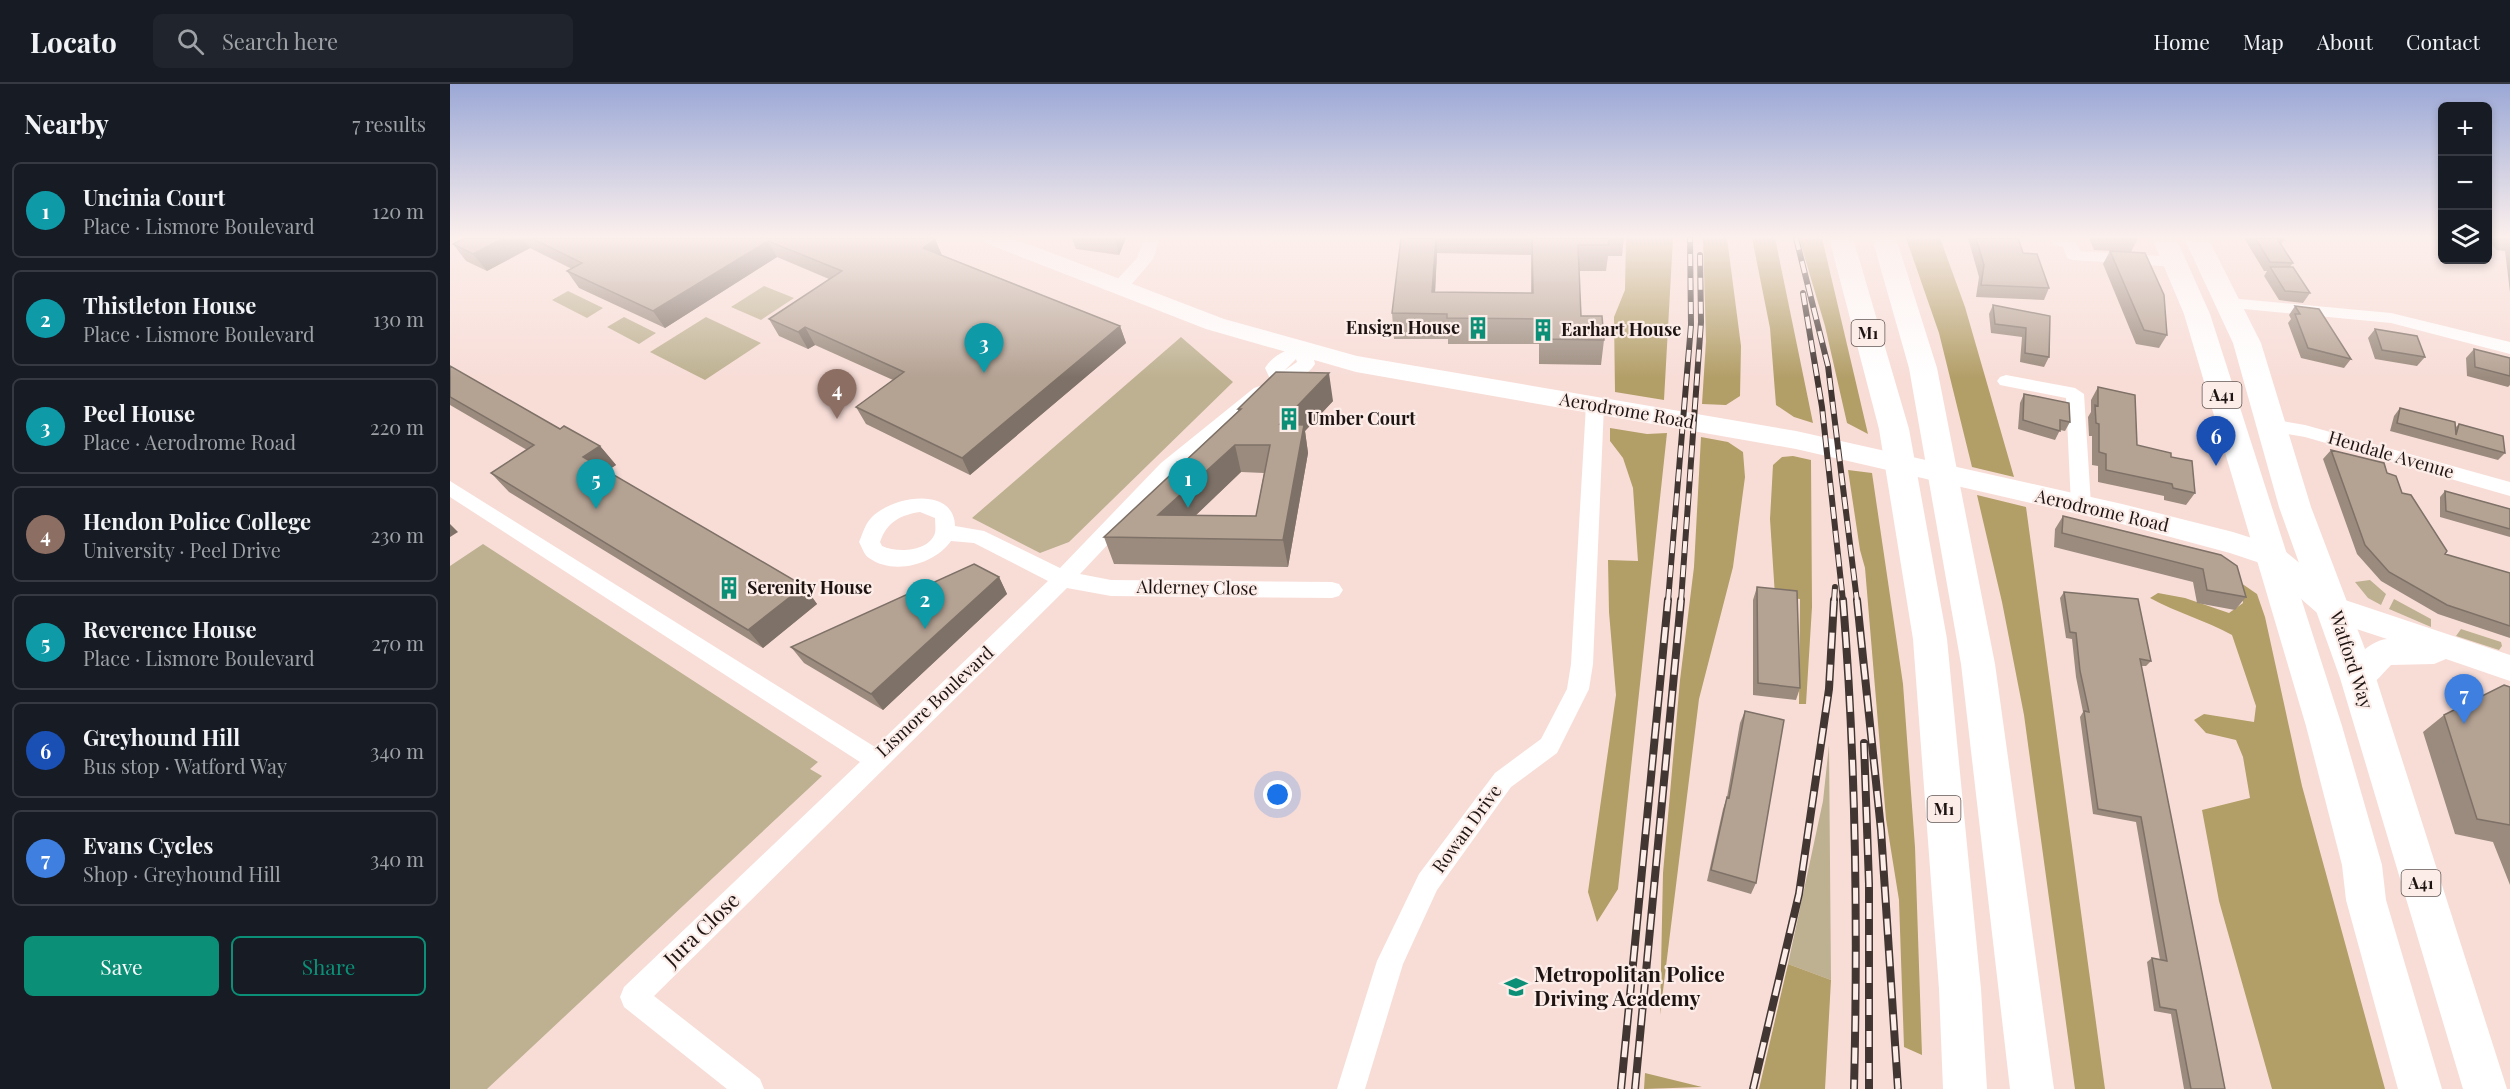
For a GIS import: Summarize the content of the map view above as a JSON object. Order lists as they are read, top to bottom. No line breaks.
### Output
{"streets":{"highway":["M1","A41","Watford Way"],"street":["Aerodrome Road","Hendale Avenue","Alderney Close","Lismore Boulevard","Rowan Drive","Jura Close"]},"crossings":[["A41","Aerodrome Road"],["A41","Watford Way"],["Aerodrome Road","Lismore Boulevard"],["Aerodrome Road","Rowan Drive"],["Hendale Avenue","Watford Way"],["Alderney Close","Lismore Boulevard"],["Lismore Boulevard","Jura Close"]],"places":{"building":["Ensign House","Earhart House","Umber Court","Serenity House"],"school or university":["Metropolitan Police Driving Academy"]},"page":{"header":"Locato","search":"Search here","nav":["Home","Map","About","Contact"],"heading":["Nearby","7 results"],"map_buttons":["+","−"],"list":[{"mark":"1","name":"Uncinia Court","note":"Place · Lismore Boulevard","value":"120 m"},{"mark":"2","name":"Thistleton House","note":"Place · Lismore Boulevard","value":"130 m"},{"mark":"3","name":"Peel House","note":"Place · Aerodrome Road","value":"220 m"},{"mark":"4","name":"Hendon Police College","note":"University · Peel Drive","value":"230 m"},{"mark":"5","name":"Reverence House","note":"Place · Lismore Boulevard","value":"270 m"},{"mark":"6","name":"Greyhound Hill","note":"Bus stop · Watford Way","value":"340 m"},{"mark":"7","name":"Evans Cycles","note":"Shop · Greyhound Hill","value":"340 m"}],"pins":["3","4","6","1","5","2","7"],"buttons":["Save","Share"]}}
